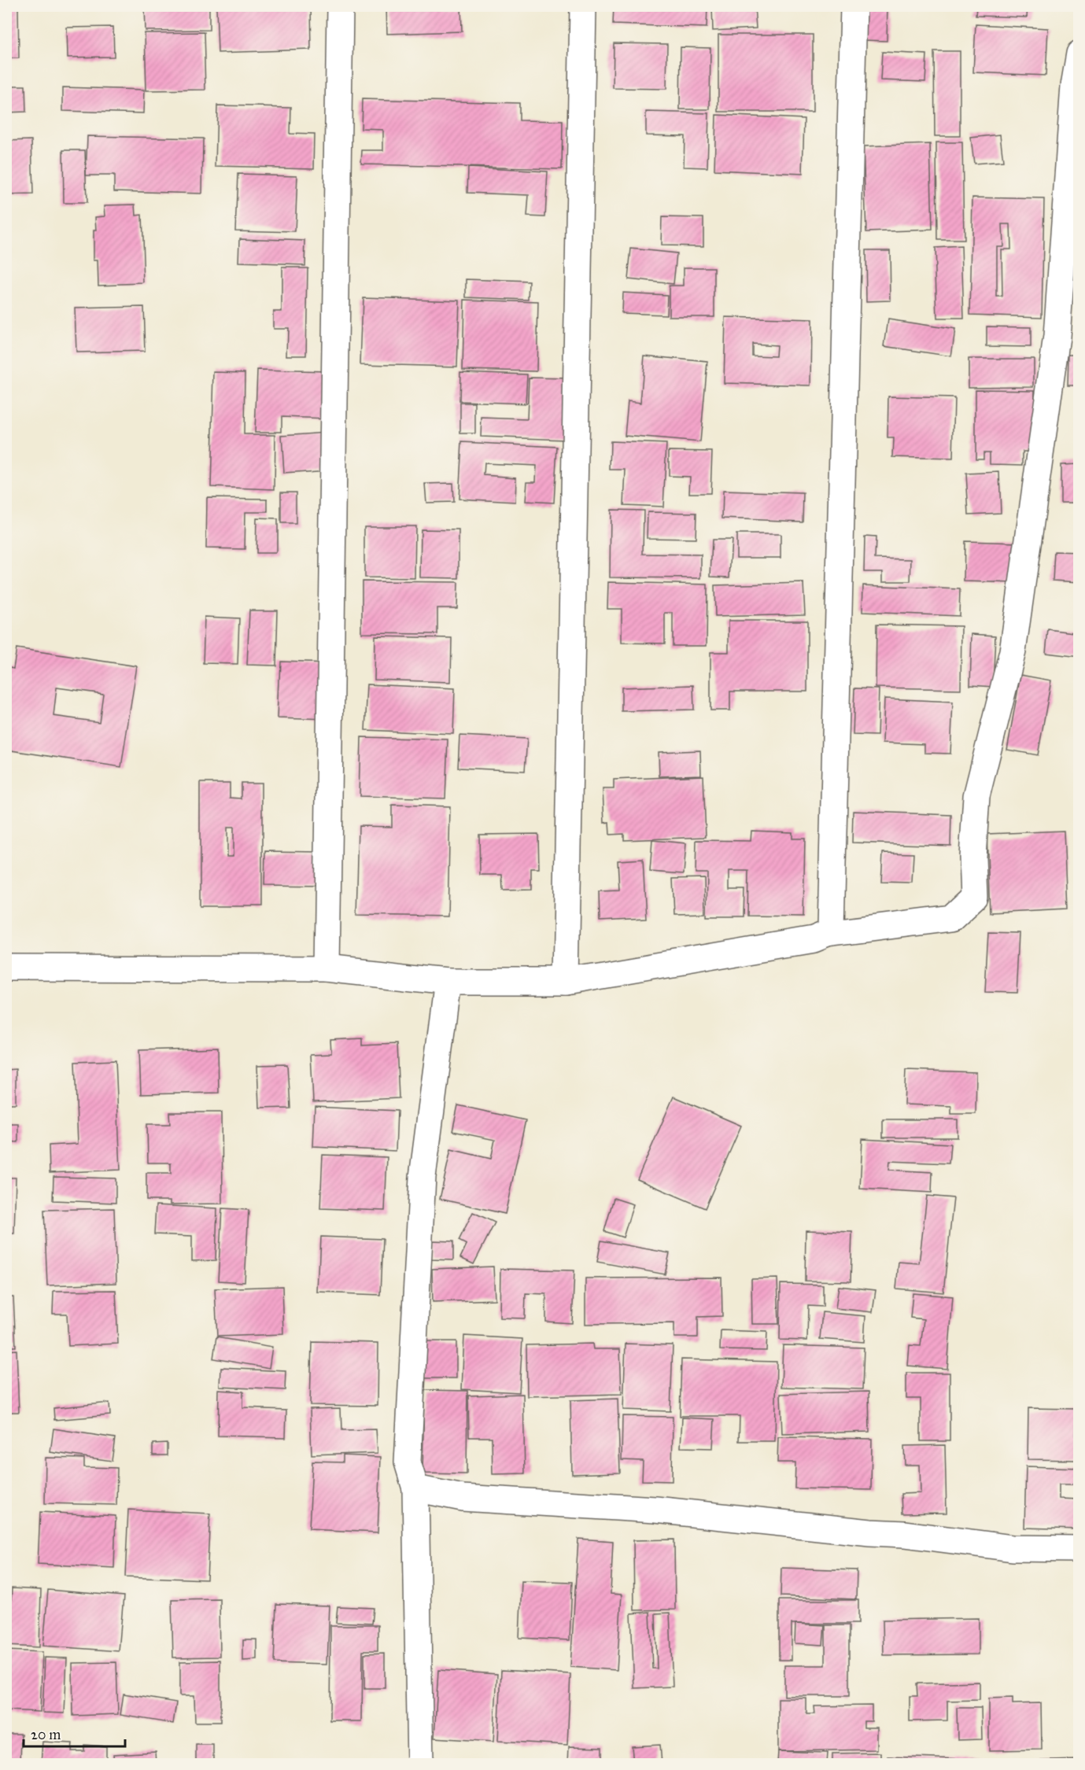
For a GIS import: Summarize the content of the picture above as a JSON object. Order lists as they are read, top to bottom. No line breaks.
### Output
{"scale_bar":"20 m"}
